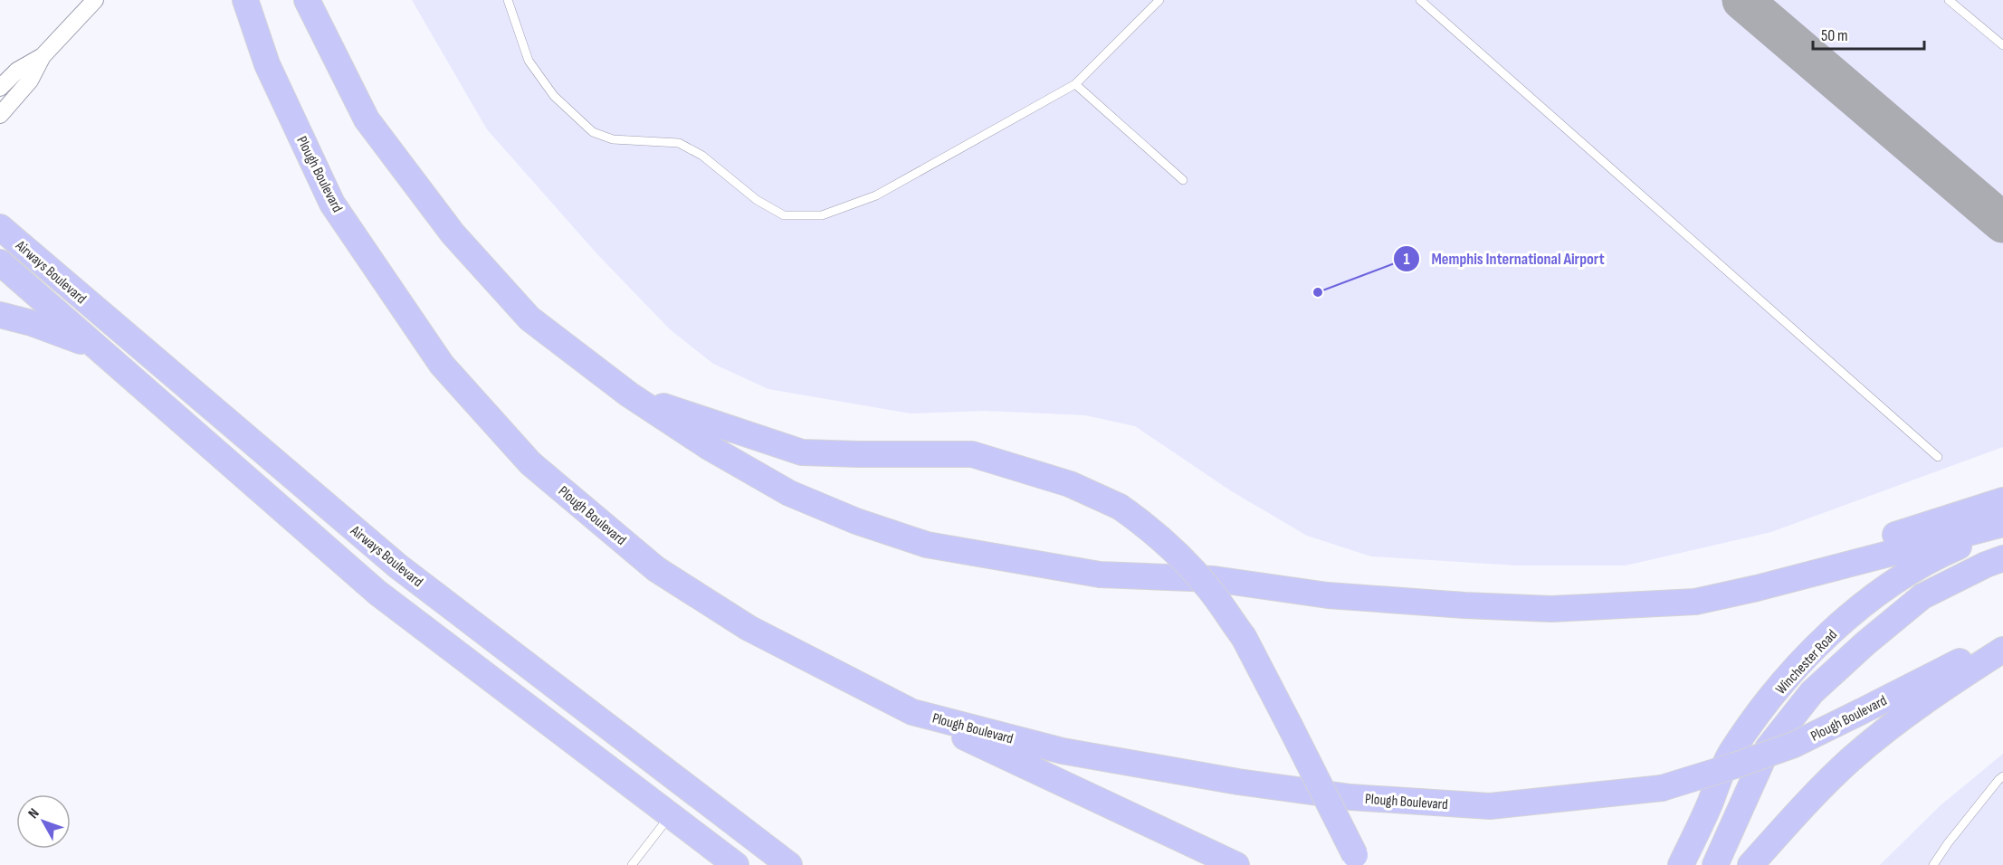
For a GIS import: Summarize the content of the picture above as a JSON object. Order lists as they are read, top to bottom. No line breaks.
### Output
{"streets":{"main road":["Plough Boulevard","Airways Boulevard","Winchester Road"]},"places":["Memphis International Airport"],"scale_bar":"50 m","north":"top left"}
